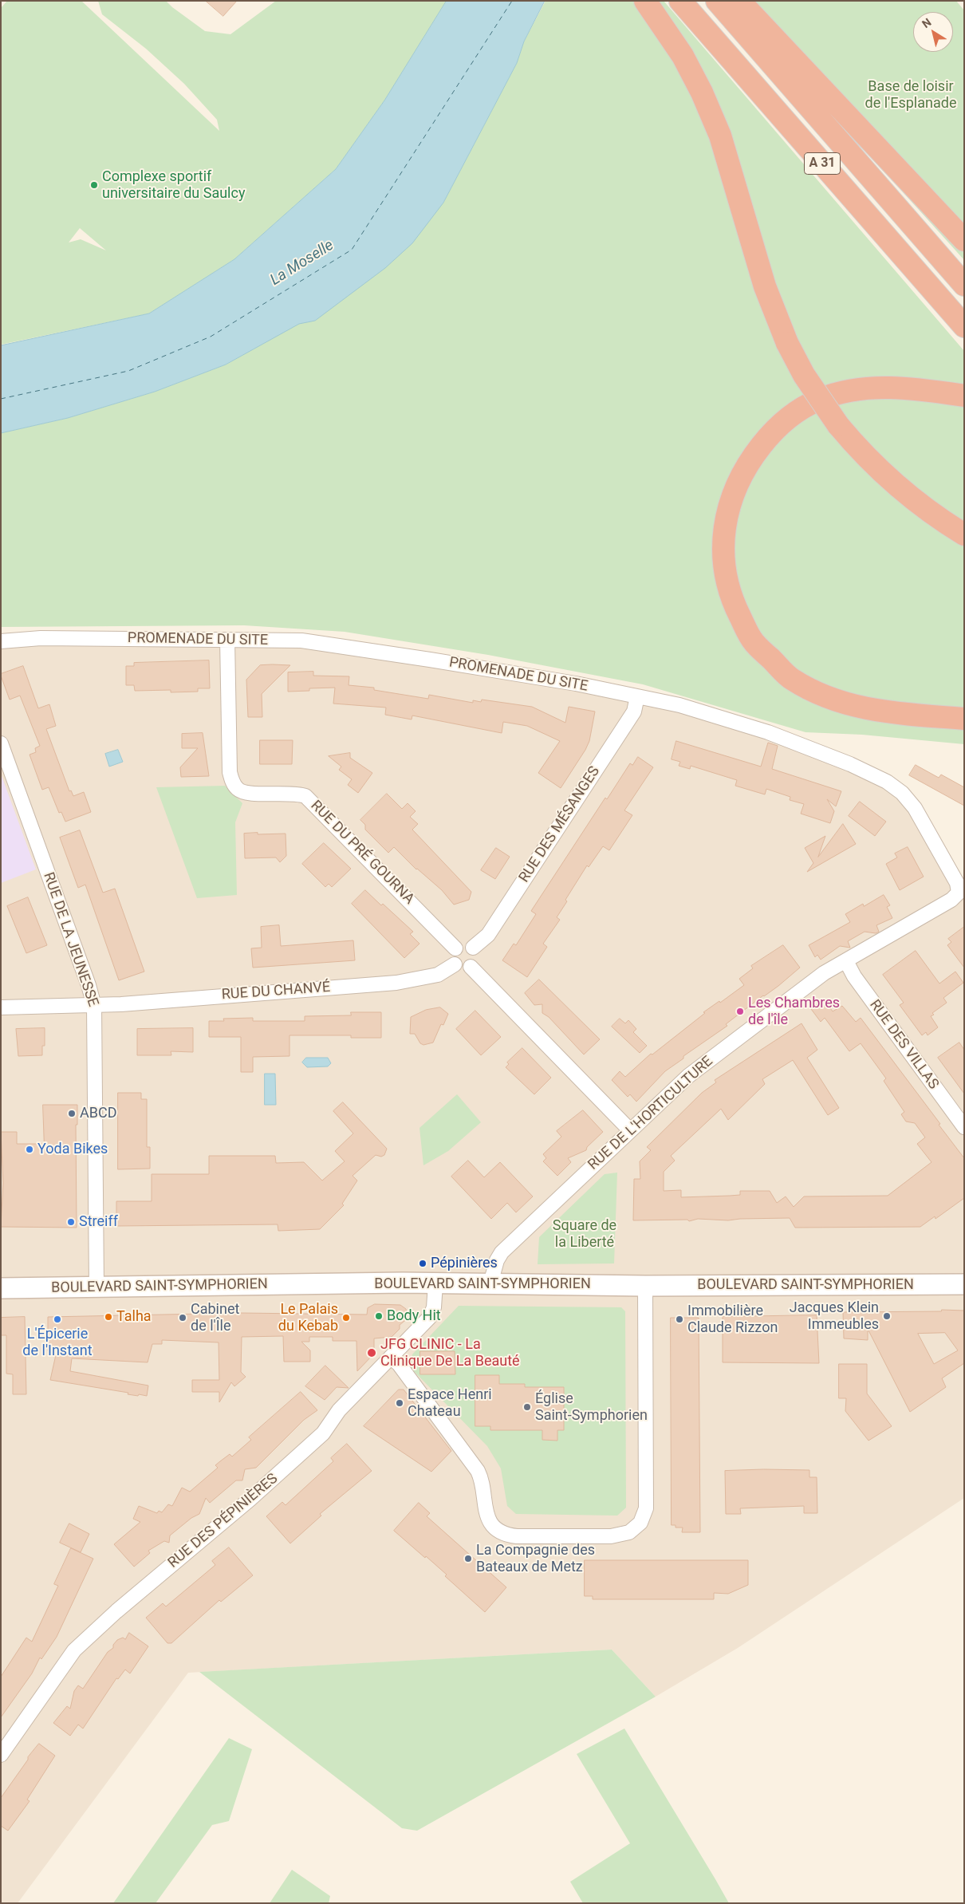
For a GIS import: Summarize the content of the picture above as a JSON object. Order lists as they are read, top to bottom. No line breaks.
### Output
{"streets":{"highway":["A 31"],"main road":["BOULEVARD SAINT-SYMPHORIEN"],"street":["PROMENADE DU SITE","RUE DES MÉSANGES","RUE DU PRÉ GOURNA","RUE DE LA JEUNESSE","RUE DU CHANVÉ","RUE DES VILLAS","RUE DE L'HORTICULTURE","RUE DES PÉPINIÈRES"]},"crossings":[["PROMENADE DU SITE","RUE DES MÉSANGES"],["PROMENADE DU SITE","RUE DU PRÉ GOURNA"],["PROMENADE DU SITE","RUE DE L'HORTICULTURE"],["RUE DES MÉSANGES","RUE DU PRÉ GOURNA"],["RUE DES MÉSANGES","RUE DU CHANVÉ"],["RUE DU PRÉ GOURNA","RUE DU CHANVÉ"],["RUE DE LA JEUNESSE","RUE DU CHANVÉ"],["RUE DE LA JEUNESSE","BOULEVARD SAINT-SYMPHORIEN"],["RUE DES VILLAS","RUE DE L'HORTICULTURE"],["RUE DE L'HORTICULTURE","BOULEVARD SAINT-SYMPHORIEN"],["BOULEVARD SAINT-SYMPHORIEN","RUE DES PÉPINIÈRES"]],"water":["La Moselle"],"parks":["Base de loisir de l'Esplanade","Square de la Liberté"],"places":["Complexe sportif universitaire du Saulcy","Les Chambres de l'île","ABCD","Yoda Bikes","Streiff","Pépinières","Body Hit","Jacques Klein Immeubles","Talha","Cabinet de l'Île","Le Palais du Kebab","L'Épicerie de l'Instant","Immobilière Claude Rizzon","JFG CLINIC - La Clinique De La Beauté","Espace Henri Chateau","Église Saint-Symphorien","La Compagnie des Bateaux de Metz"],"north":"top left"}
